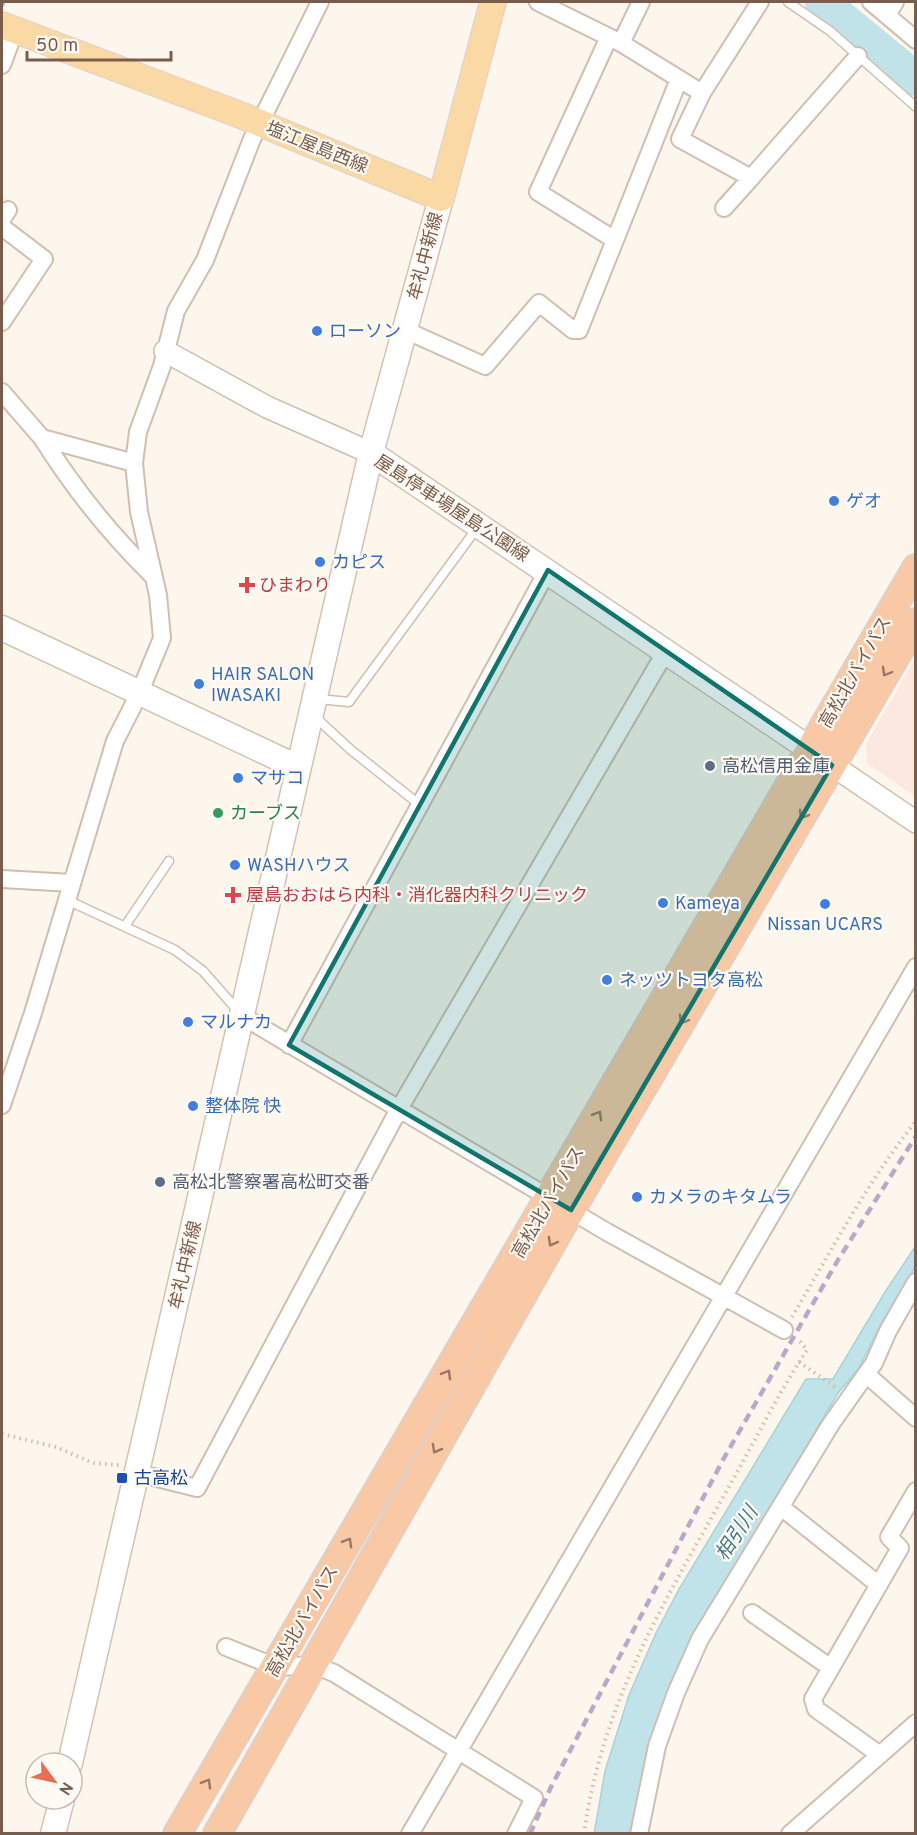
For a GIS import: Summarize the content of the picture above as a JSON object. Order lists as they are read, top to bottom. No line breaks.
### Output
{"streets":{"highway":["高松北バイパス"],"main road":["塩江屋島西線","牟礼中新線","屋島停車場屋島公園線"]},"crossings":[["塩江屋島西線","牟礼中新線"],["牟礼中新線","屋島停車場屋島公園線"],["屋島停車場屋島公園線","高松北バイパス"]],"water":["相引川"],"places":{"other":["ローソン","ゲオ","カピス","HAIR SALON IWASAKI","高松信用金庫","マサコ","カーブス","WASHハウス","Kameya","Nissan UCARS","ネッツトヨタ高松","マルナカ","整体院 快","高松北警察署高松町交番","カメラのキタムラ"],"health":["ひまわり","屋島おおはら内科・消化器内科クリニック"],"transit":["古高松"]},"scale_bar":"50 m","north":"bottom right"}
